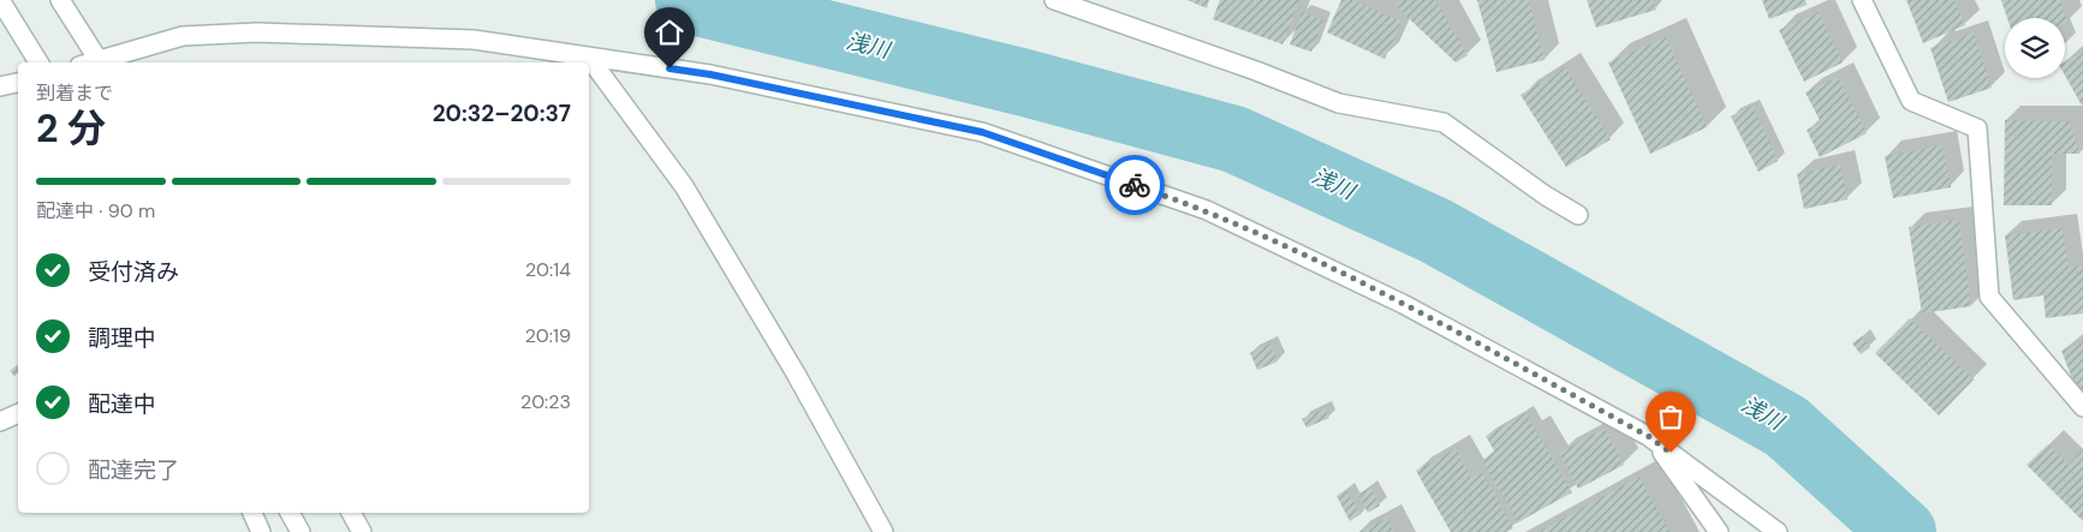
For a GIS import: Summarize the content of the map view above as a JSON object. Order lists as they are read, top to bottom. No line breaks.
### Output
{"water":["浅川"],"page":{"heading":["2 分","到着まで","20:32–20:37"],"bar":"配達中 · 90 m","list":[["受付済み","20:14"],["調理中","20:19"],["配達中","20:23"],"配達完了"]}}
